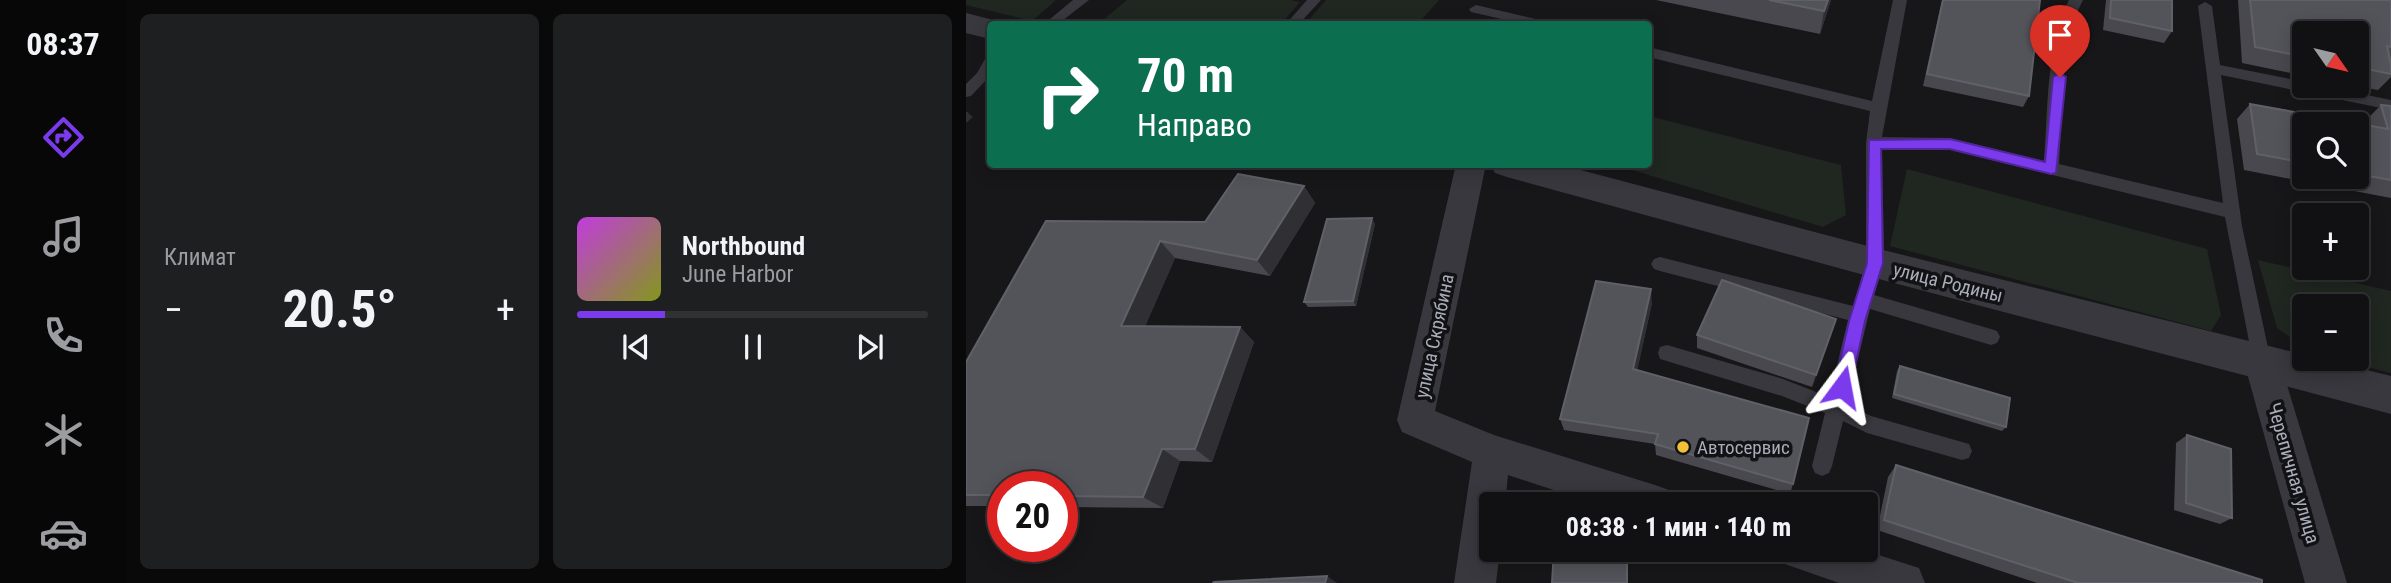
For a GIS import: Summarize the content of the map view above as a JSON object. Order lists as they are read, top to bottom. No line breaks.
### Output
{"streets":{"street":["улица Родины","улица Скрябина","Черепичная улица"]},"crossings":[["улица Родины","Черепичная улица"]],"places":["Автосервис"],"north":"bottom right","page":{"tabs":"08:37","tile":"Климат","map_buttons":["+","−"],"turn":["70 m","Направо"],"song":["Northbound","June Harbor"],"heat":["−","20.5°","+"],"limit":"20","trip":"08:38 · 1 мин · 140 m"}}
